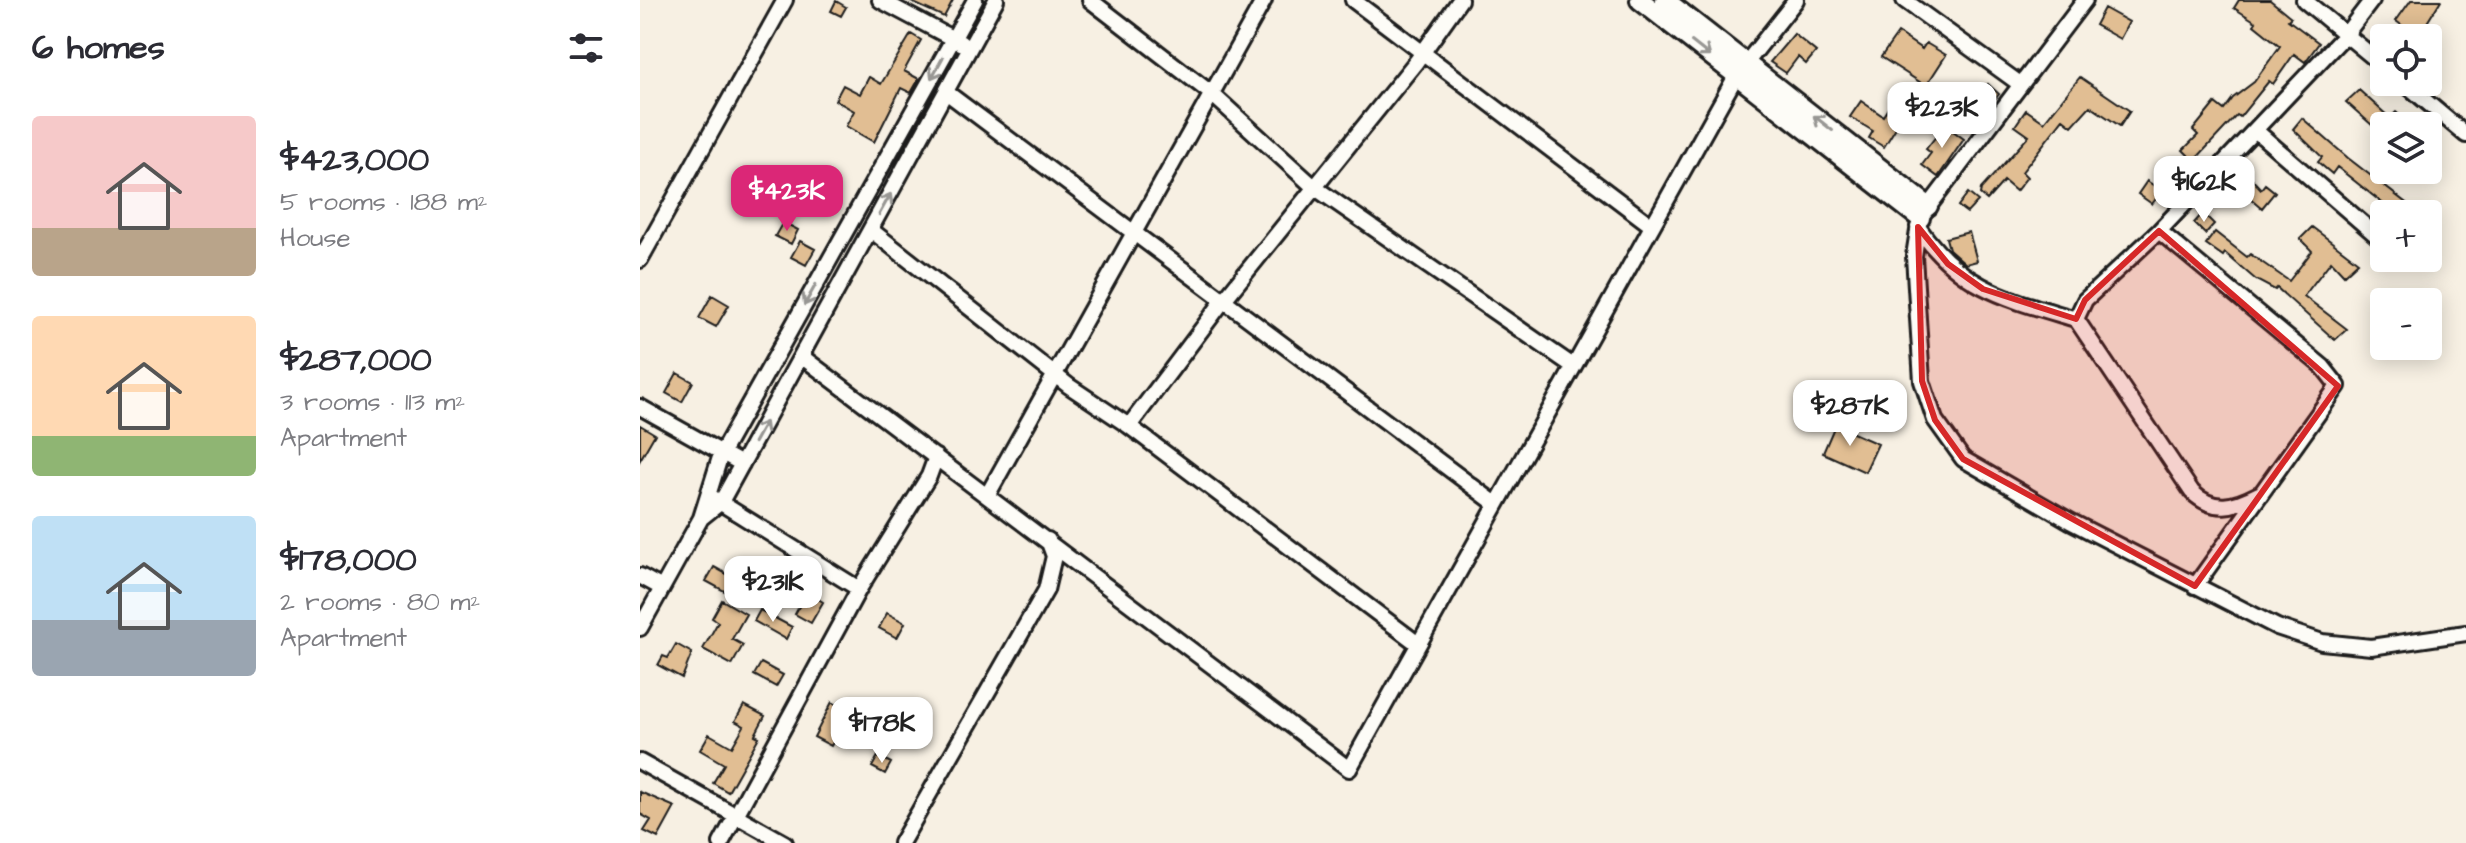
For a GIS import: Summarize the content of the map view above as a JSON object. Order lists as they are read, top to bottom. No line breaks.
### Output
{"page":{"heading":"6 homes","map_buttons":["+","−"],"price":["$223K","$162K","$423K","$287K","$231K","$178K"],"list":[{"name":"$423,000","note":"5 rooms · 188 m² · House"},{"name":"$287,000","note":"3 rooms · 113 m² · Apartment"},{"name":"$178,000","note":"2 rooms · 80 m² · Apartment"}]}}
